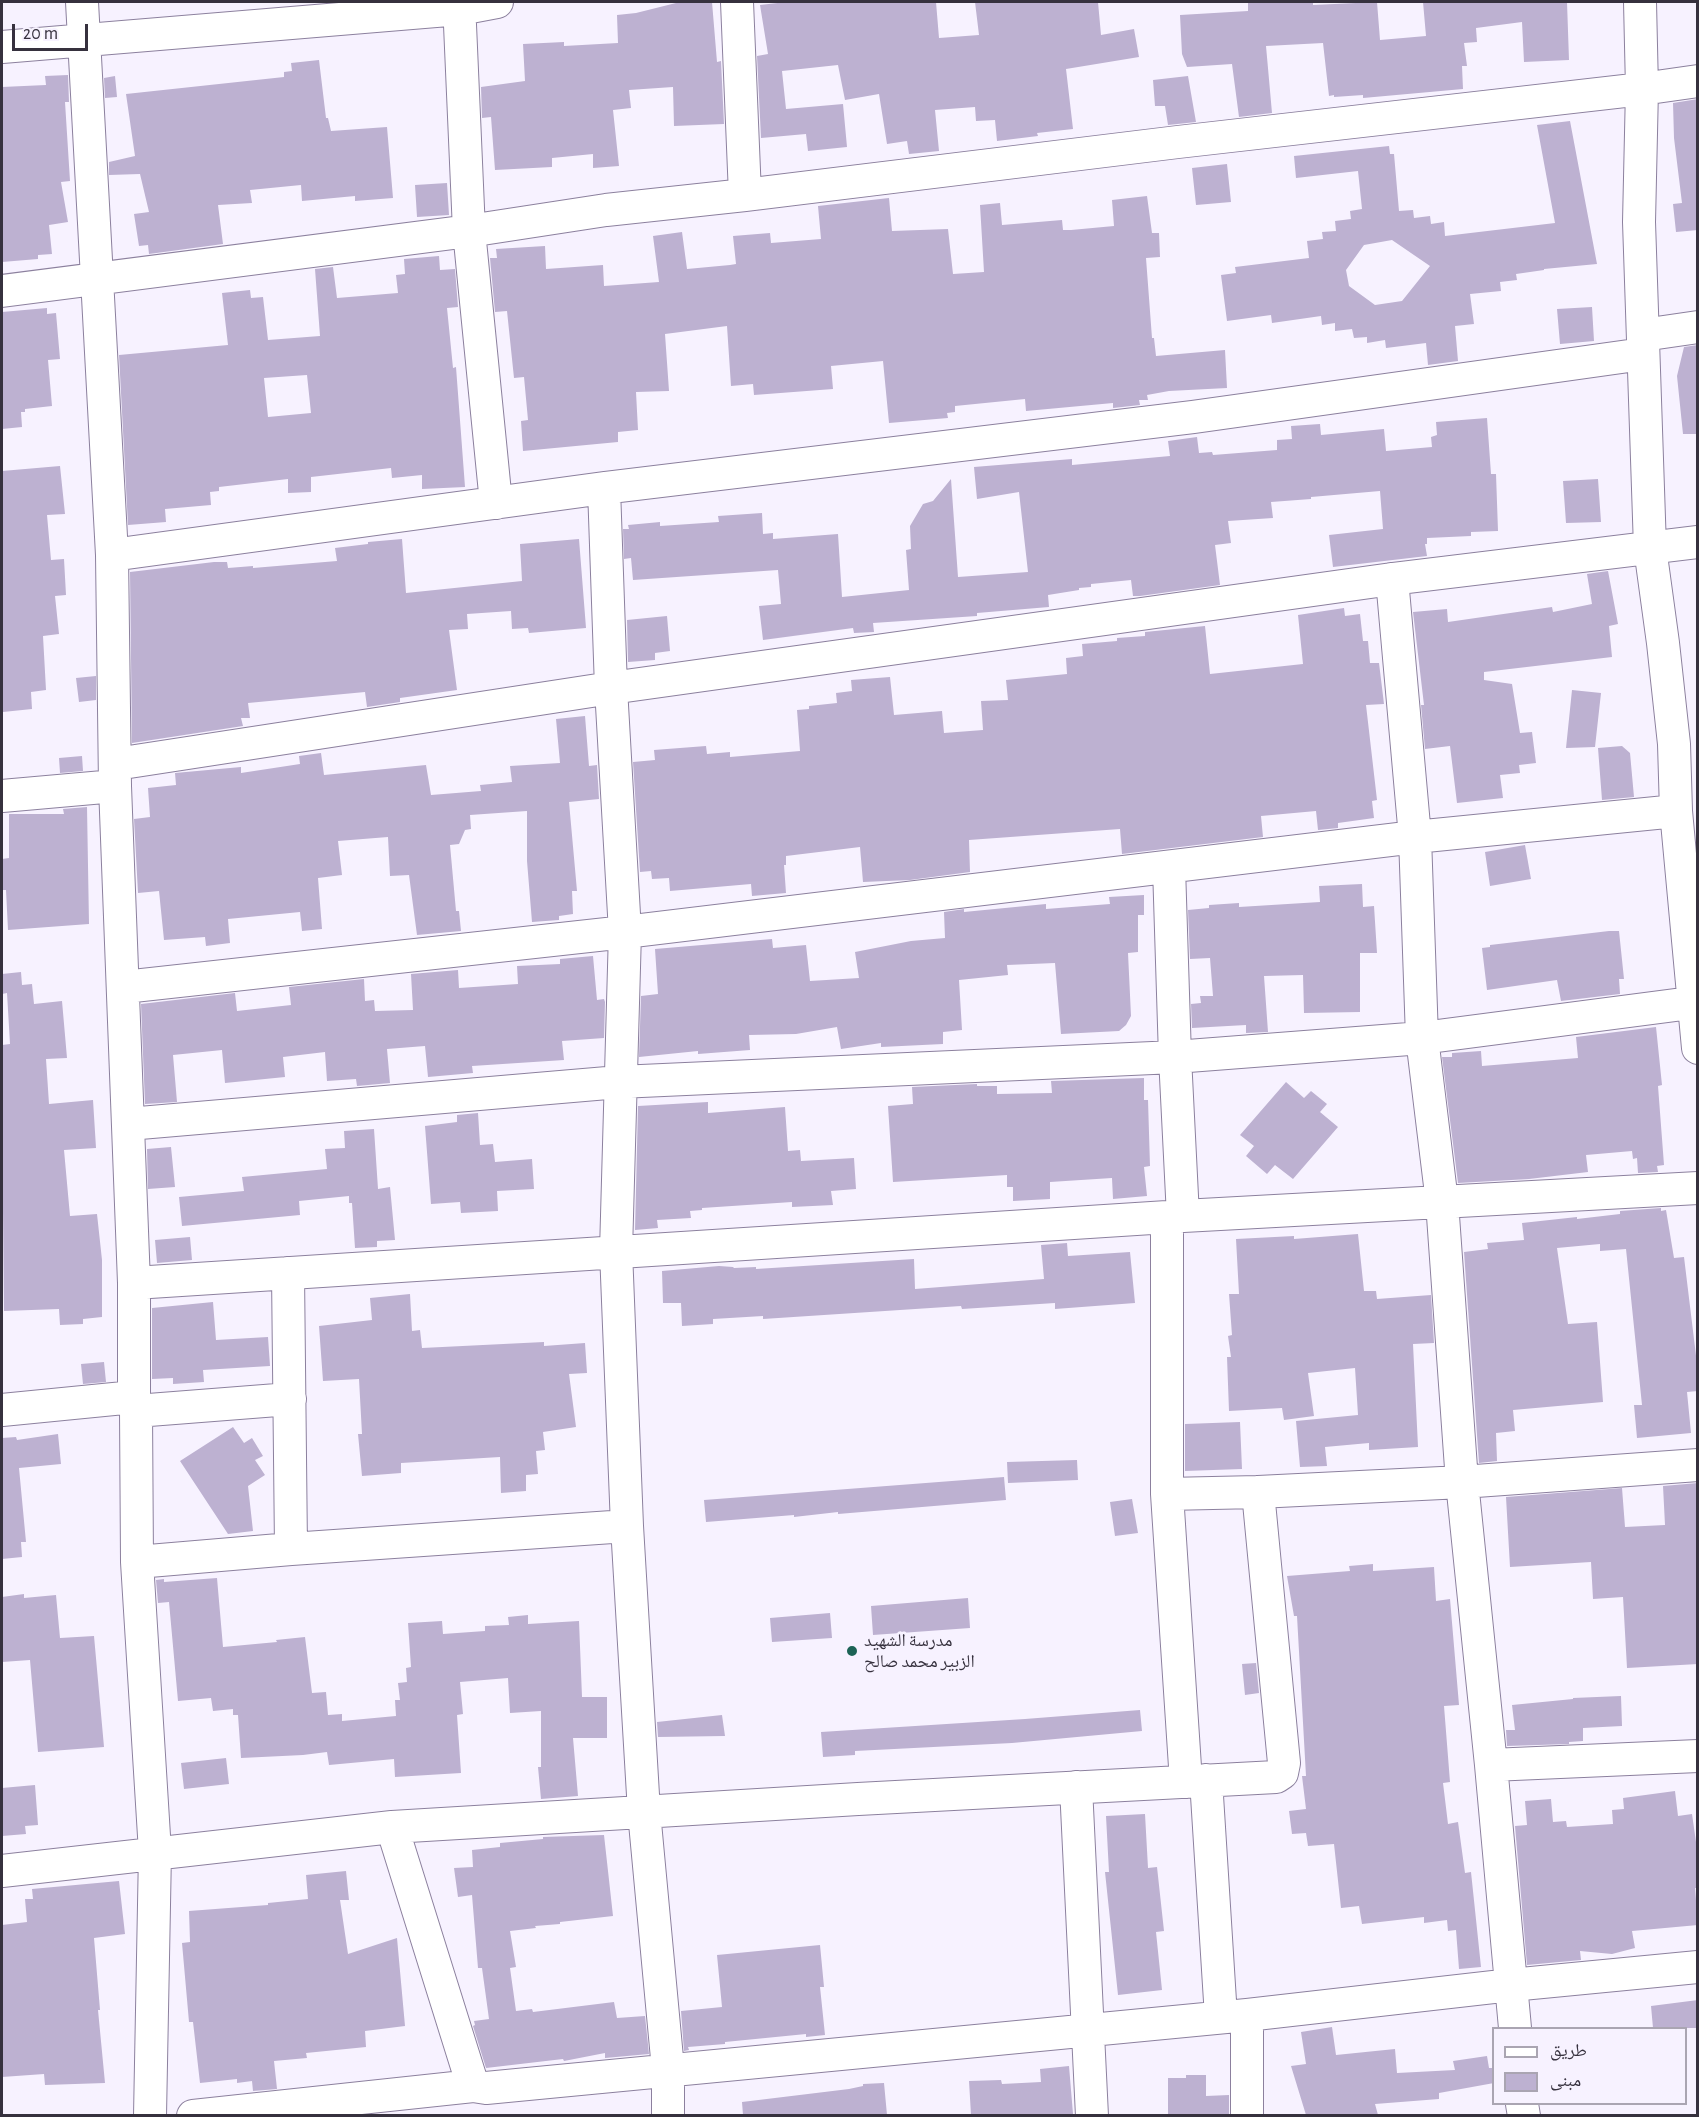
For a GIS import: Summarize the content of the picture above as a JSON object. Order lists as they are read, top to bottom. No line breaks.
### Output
{"places":["مدرسة الشهيد الزبير محمد صالح"],"legend":["طريق","مبنى"],"scale_bar":"20 m"}
